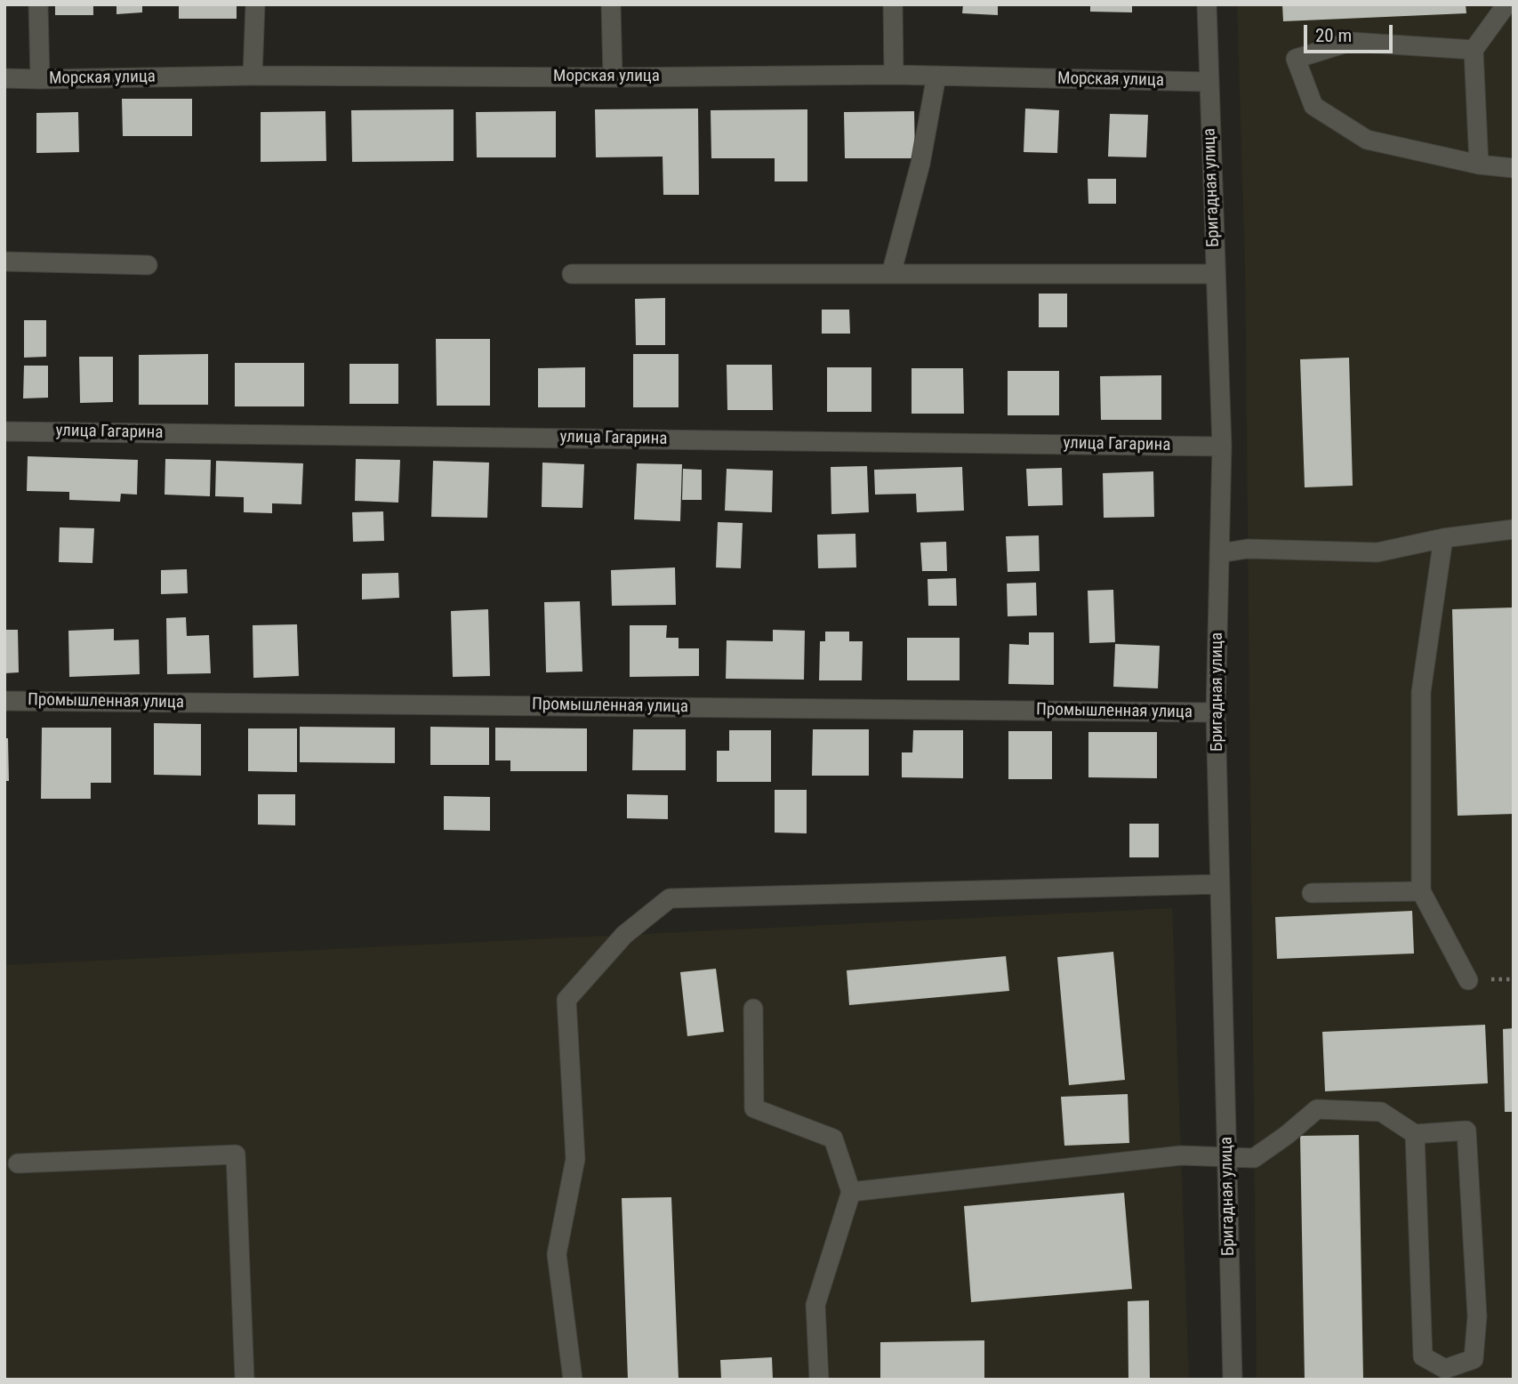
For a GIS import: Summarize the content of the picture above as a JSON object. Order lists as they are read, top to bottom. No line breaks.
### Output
{"streets":{"street":["Морская улица","Бригадная улица","улица Гагарина","Промышленная улица"]},"crossings":[["Морская улица","Бригадная улица"],["Бригадная улица","улица Гагарина"],["Бригадная улица","Промышленная улица"]],"scale_bar":"20 m"}
